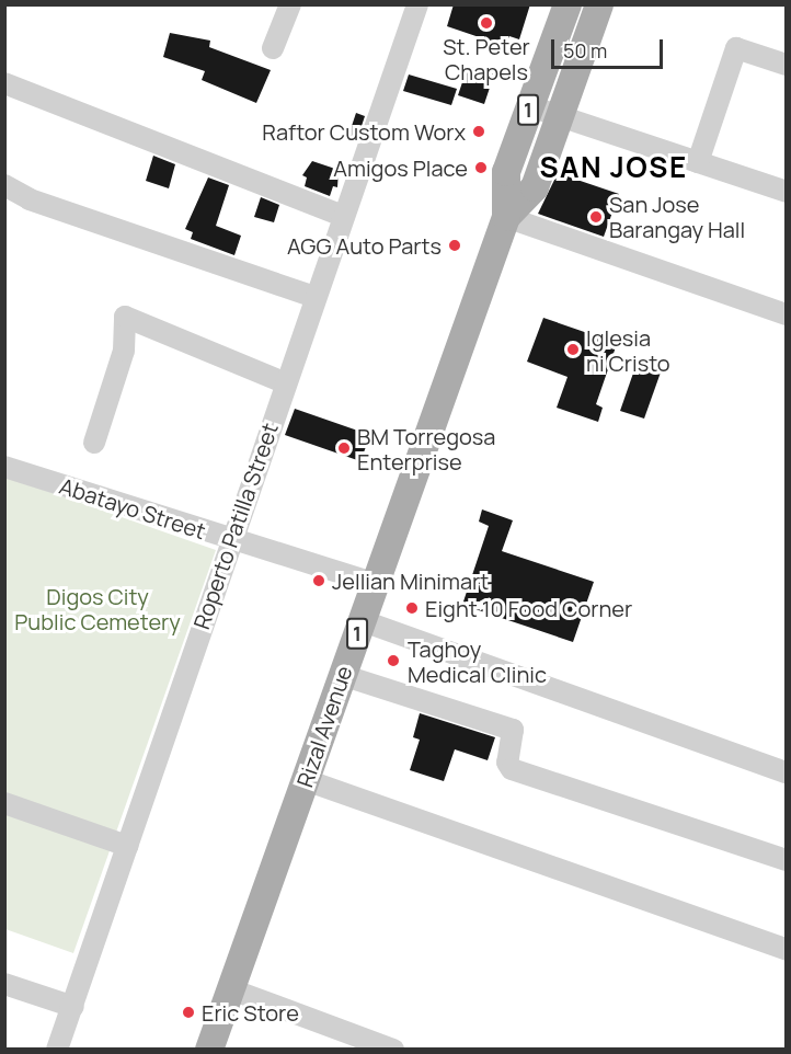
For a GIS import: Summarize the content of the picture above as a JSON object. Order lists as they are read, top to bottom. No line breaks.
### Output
{"streets":{"main road":["1","Rizal Avenue"],"street":["Abatayo Street","Roperto Patilla Street"]},"crossings":[["Abatayo Street","Roperto Patilla Street"],["Abatayo Street","Rizal Avenue"]],"districts":["SAN JOSE"],"parks":["Digos City Public Cemetery"],"places":["St. Peter Chapels","Raftor Custom Worx","Amigos Place","San Jose Barangay Hall","AGG Auto Parts","Iglesia ni Cristo","BM Torregosa Enterprise","Jellian Minimart","Eight 10 Food Corner","Taghoy Medical Clinic","Eric Store"],"scale_bar":"50 m"}
